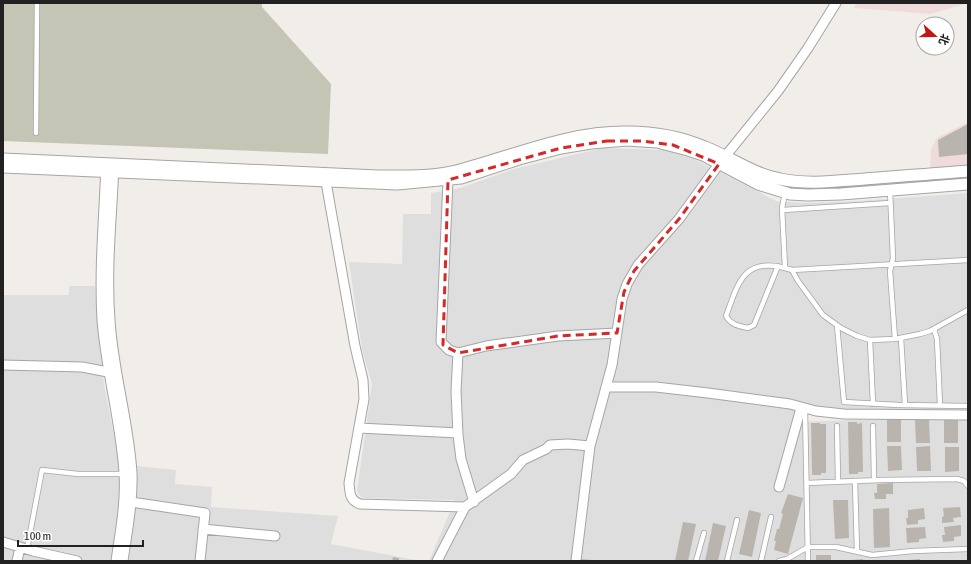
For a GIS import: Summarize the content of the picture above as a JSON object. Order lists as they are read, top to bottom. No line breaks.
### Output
{"scale_bar":"100 m","north":"right"}
